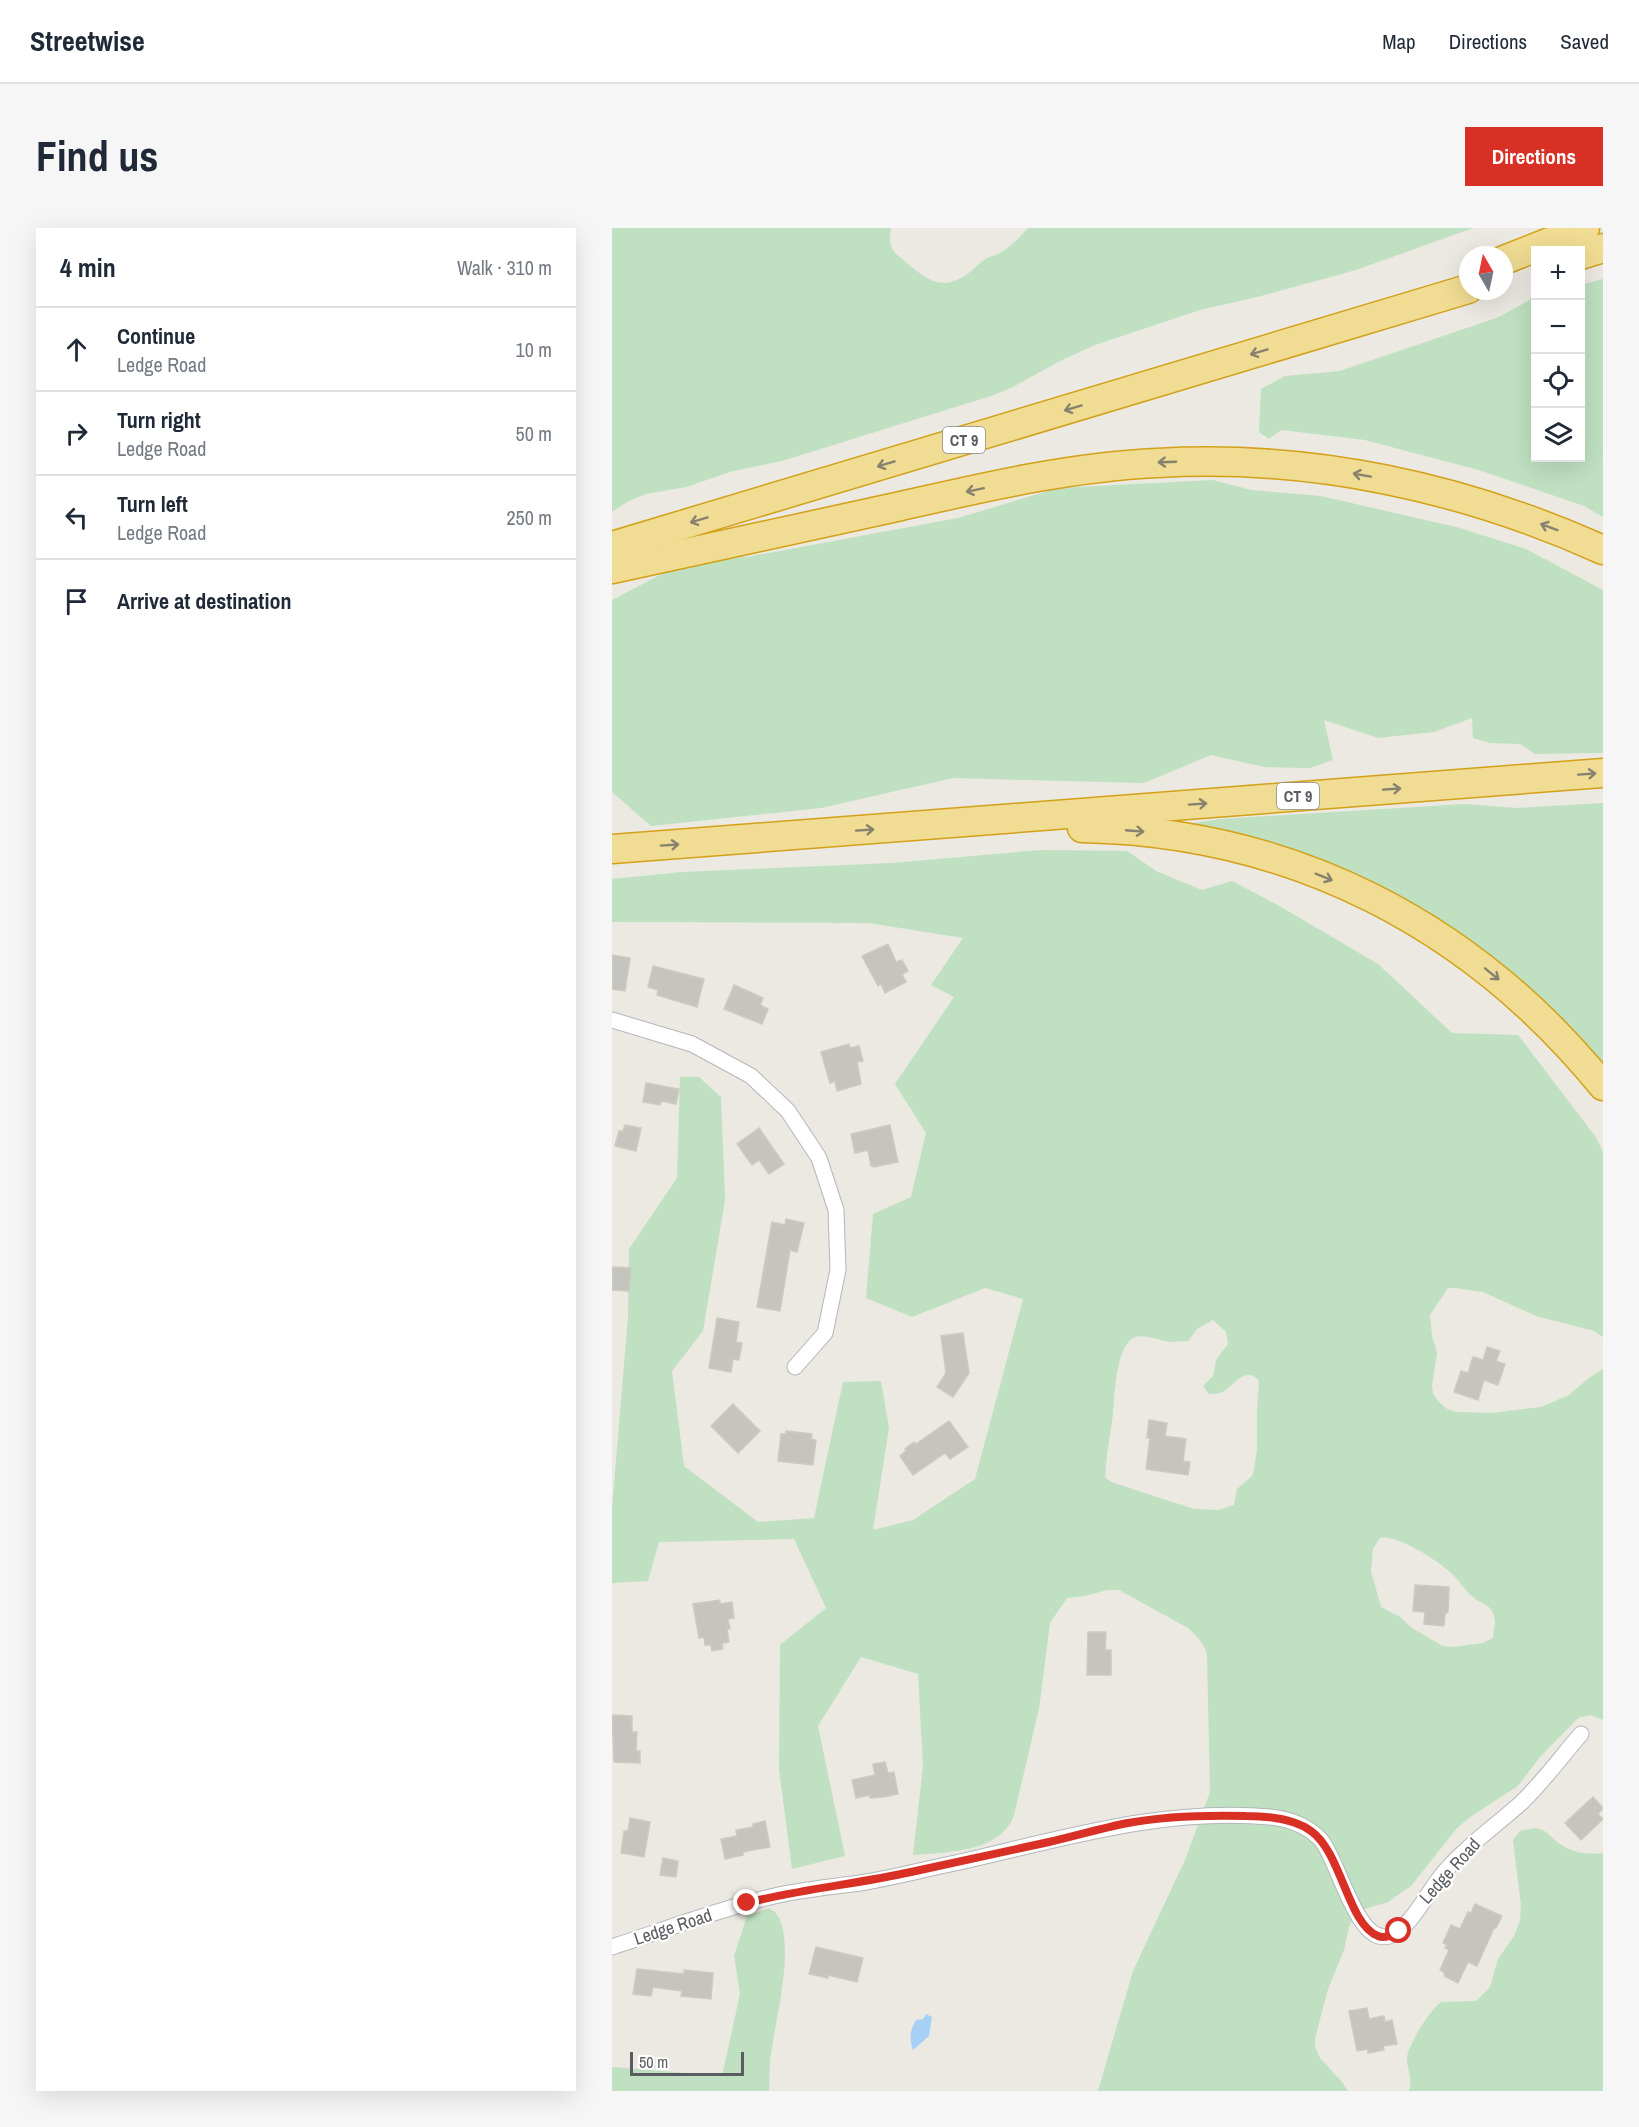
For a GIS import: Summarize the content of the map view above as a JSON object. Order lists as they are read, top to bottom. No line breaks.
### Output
{"streets":{"highway":["CT 9"],"street":["Ledge Road"]},"scale_bar":"50 m","north":"top","page":{"header":"Streetwise","nav":["Map","Directions","Saved"],"buttons":"Directions","title":"Find us","heading":["4 min","Walk · 310 m"],"map_buttons":["+","−"],"list":[["Continue","Ledge Road","10 m"],["Turn right","Ledge Road","50 m"],["Turn left","Ledge Road","250 m"],"Arrive at destination"],"scale":"50 m"}}
